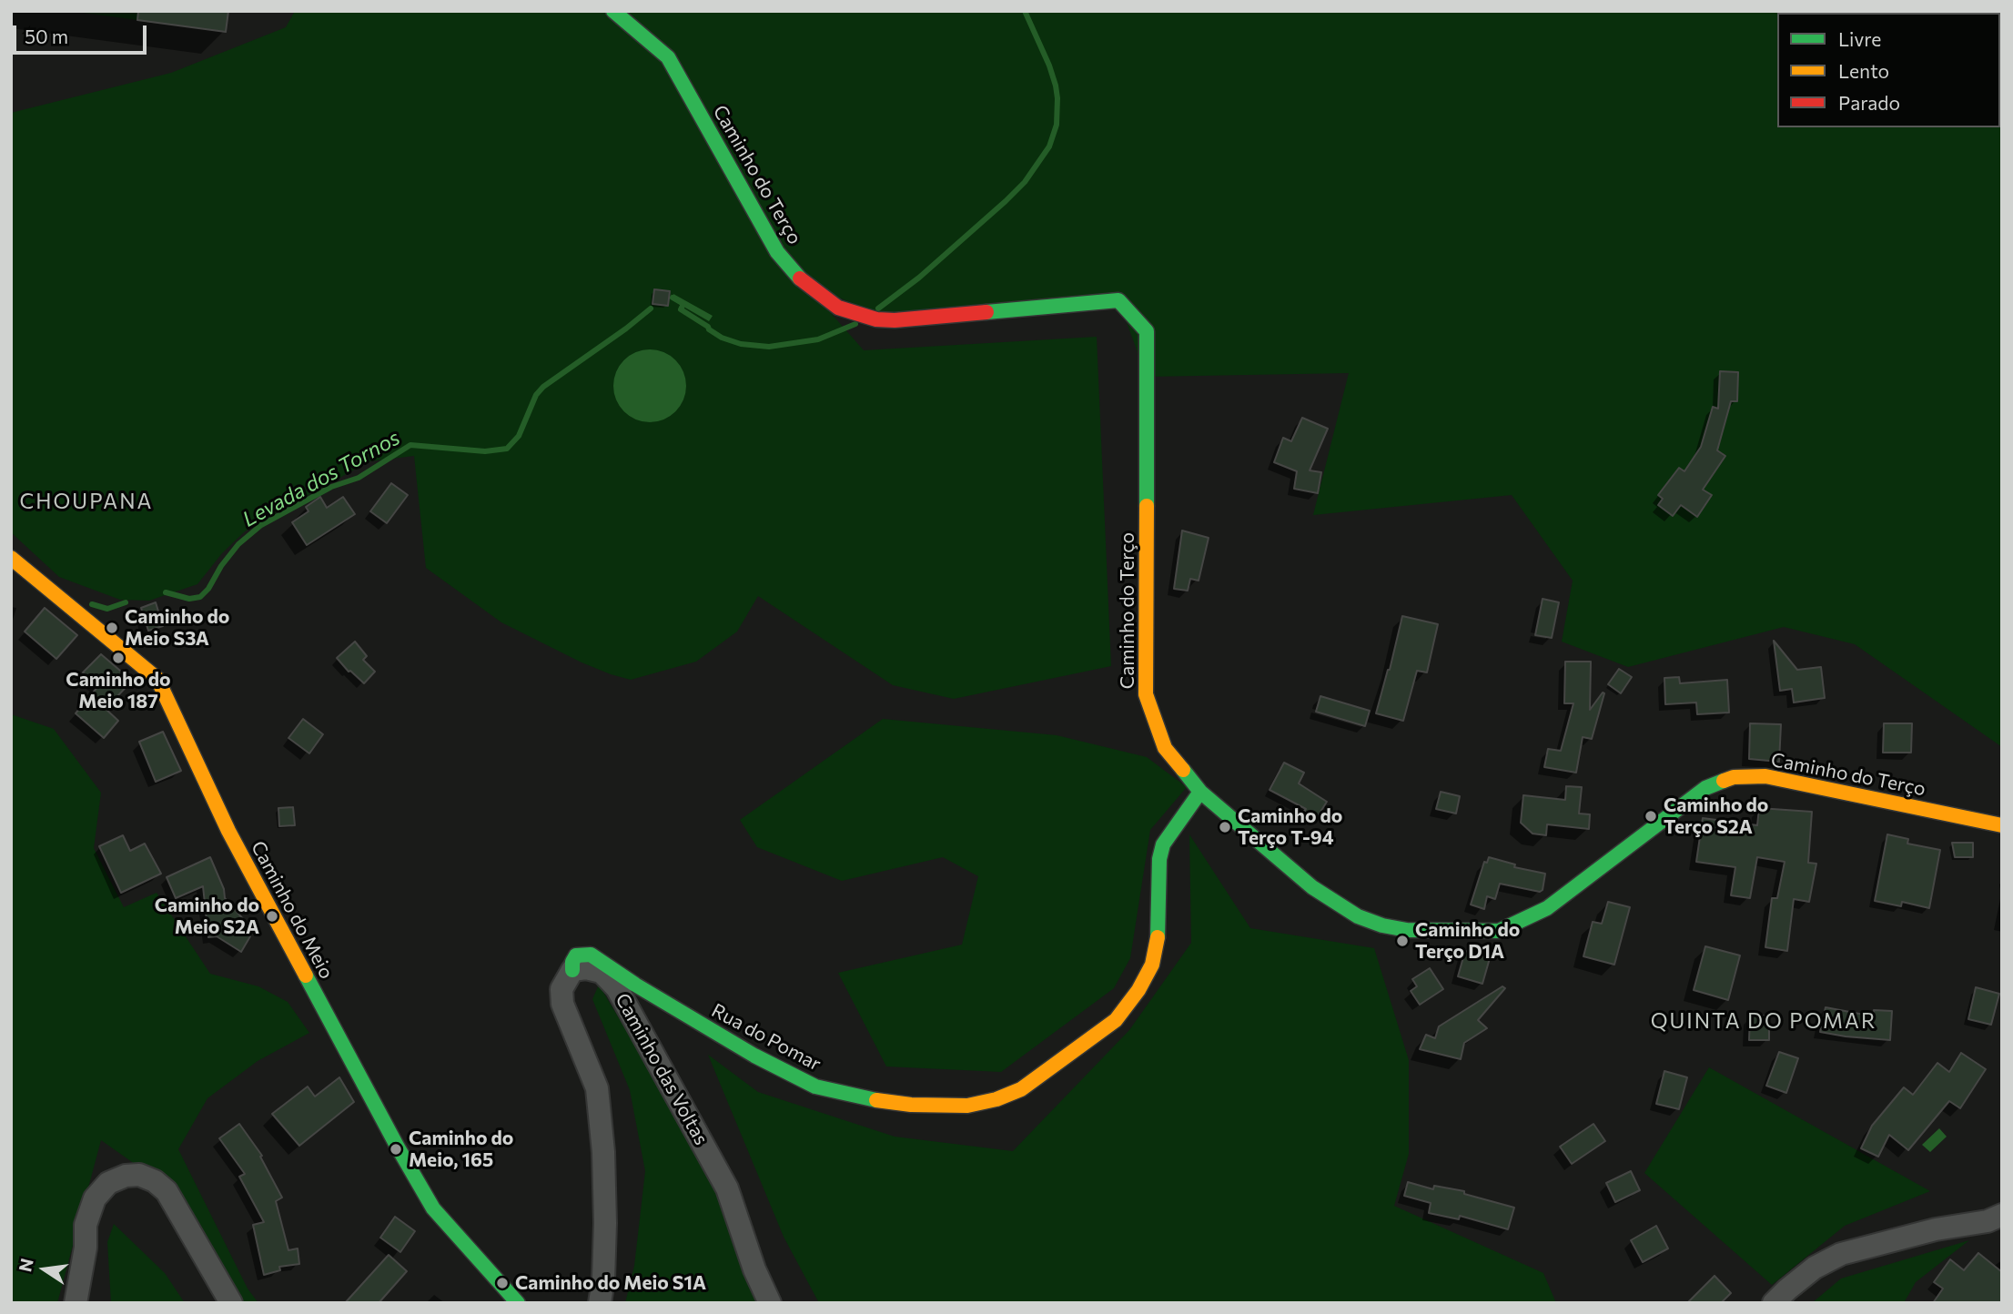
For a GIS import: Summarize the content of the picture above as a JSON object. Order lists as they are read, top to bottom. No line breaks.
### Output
{"streets":{"street":["Caminho do Terço","Caminho do Meio","Rua do Pomar","Caminho das Voltas"]},"crossings":[["Caminho do Terço","Rua do Pomar"],["Rua do Pomar","Caminho das Voltas"]],"districts":["CHOUPANA","QUINTA DO POMAR"],"water":["Levada dos Tornos"],"places":["Caminho do Meio S3A","Caminho do Meio 187","Caminho do Terço S2A","Caminho do Terço T-94","Caminho do Meio S2A","Caminho do Terço D1A","Caminho do Meio, 165","Caminho do Meio S1A"],"legend":["Livre","Lento","Parado"],"scale_bar":"50 m","north":"left"}
